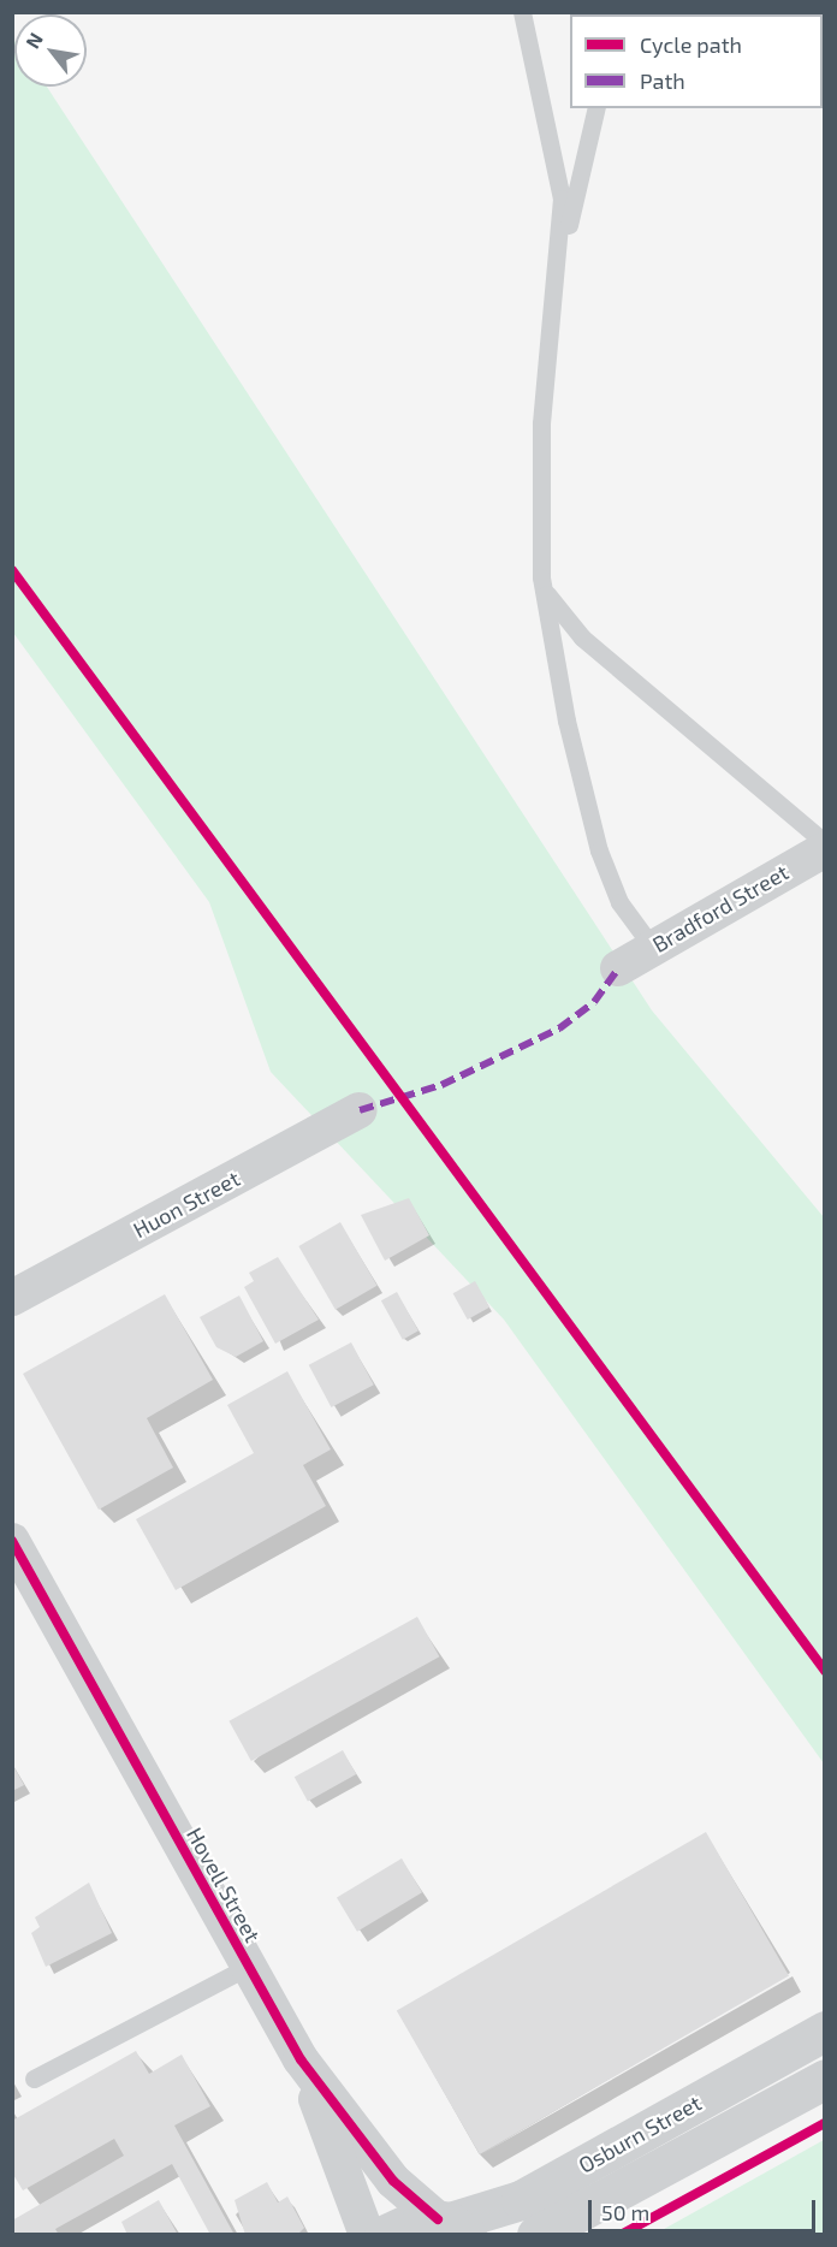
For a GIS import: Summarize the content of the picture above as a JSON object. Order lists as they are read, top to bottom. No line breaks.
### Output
{"streets":{"street":["Bradford Street","Huon Street","Hovell Street","Osburn Street"]},"crossings":[["Hovell Street","Osburn Street"]],"legend":["Cycle path","Path"],"scale_bar":"50 m","north":"top left"}
